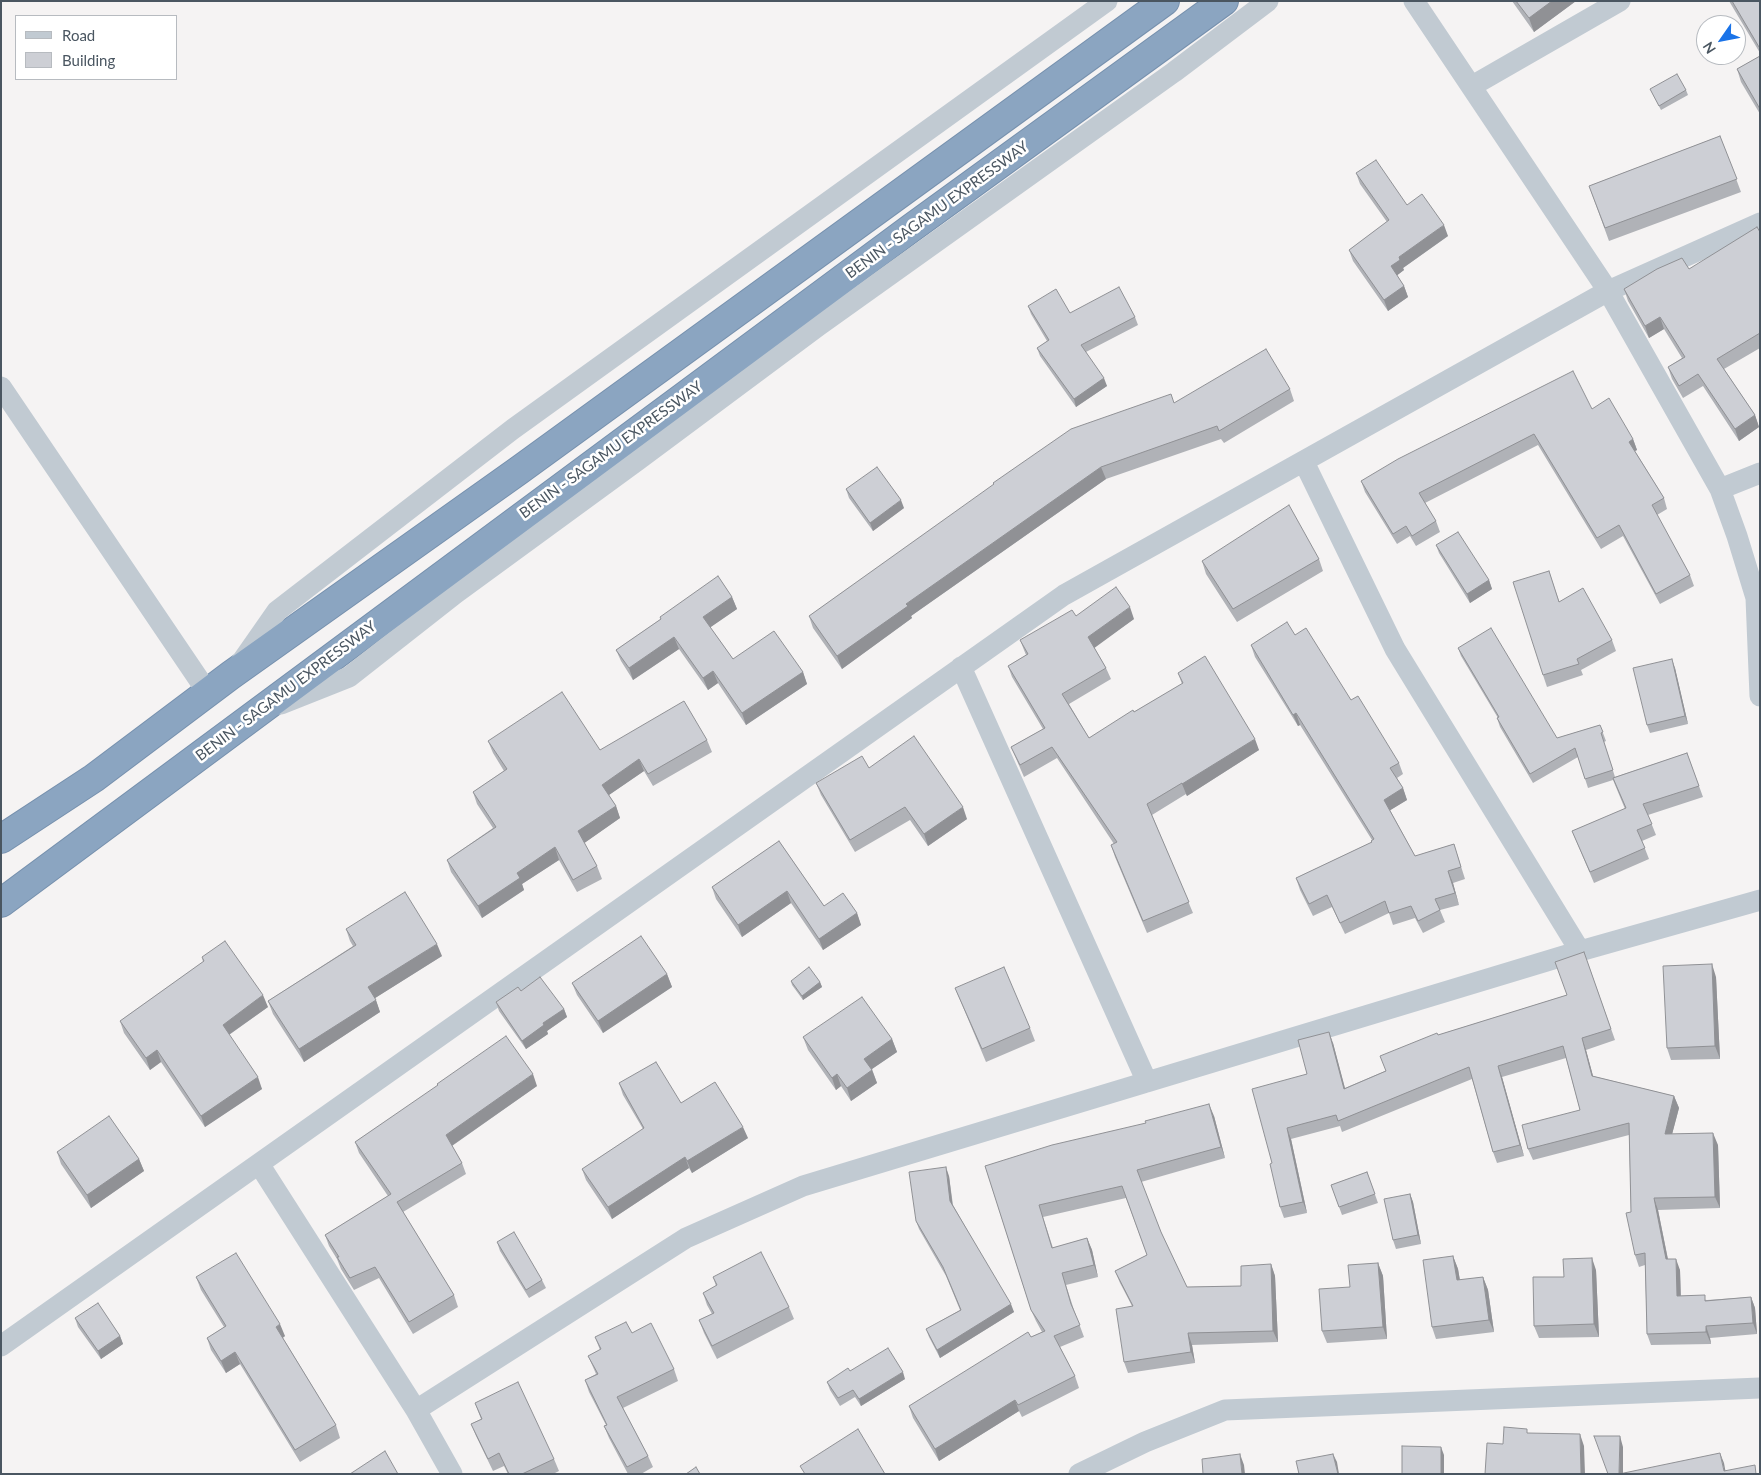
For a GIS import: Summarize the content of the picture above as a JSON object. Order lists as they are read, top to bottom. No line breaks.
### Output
{"streets":{"highway":["BENIN - SAGAMU EXPRESSWAY"]},"legend":["Road","Building"],"north":"bottom left"}
